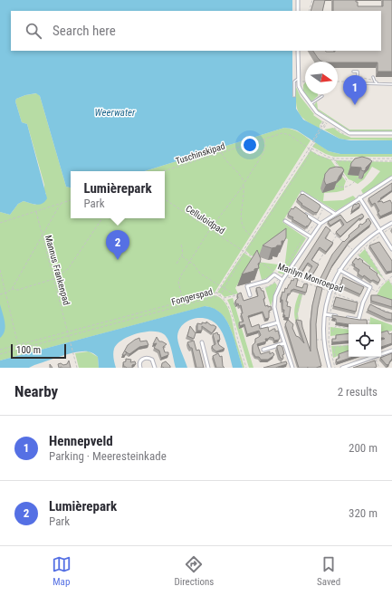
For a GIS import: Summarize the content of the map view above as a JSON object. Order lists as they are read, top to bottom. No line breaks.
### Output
{"streets":{"path":["Tuschinskipad","Celluloidpad","Mannus Frankenpad","Marilyn Monroepad","Fongerspad"]},"crossings":[["Tuschinskipad","Fongerspad"],["Celluloidpad","Fongerspad"],["Mannus Frankenpad","Fongerspad"]],"water":["Weerwater"],"scale_bar":"100 m","north":"right","page":{"search":"Search here","pins":["1","2"],"popup":["Lumièrepark","Park"],"scale":"100 m","heading":["Nearby","2 results"],"list":[{"mark":"1","name":"Hennepveld","note":"Parking · Meeresteinkade","value":"200 m"},{"mark":"2","name":"Lumièrepark","note":"Park","value":"320 m"}],"nav":["Map","Directions","Saved"]}}
